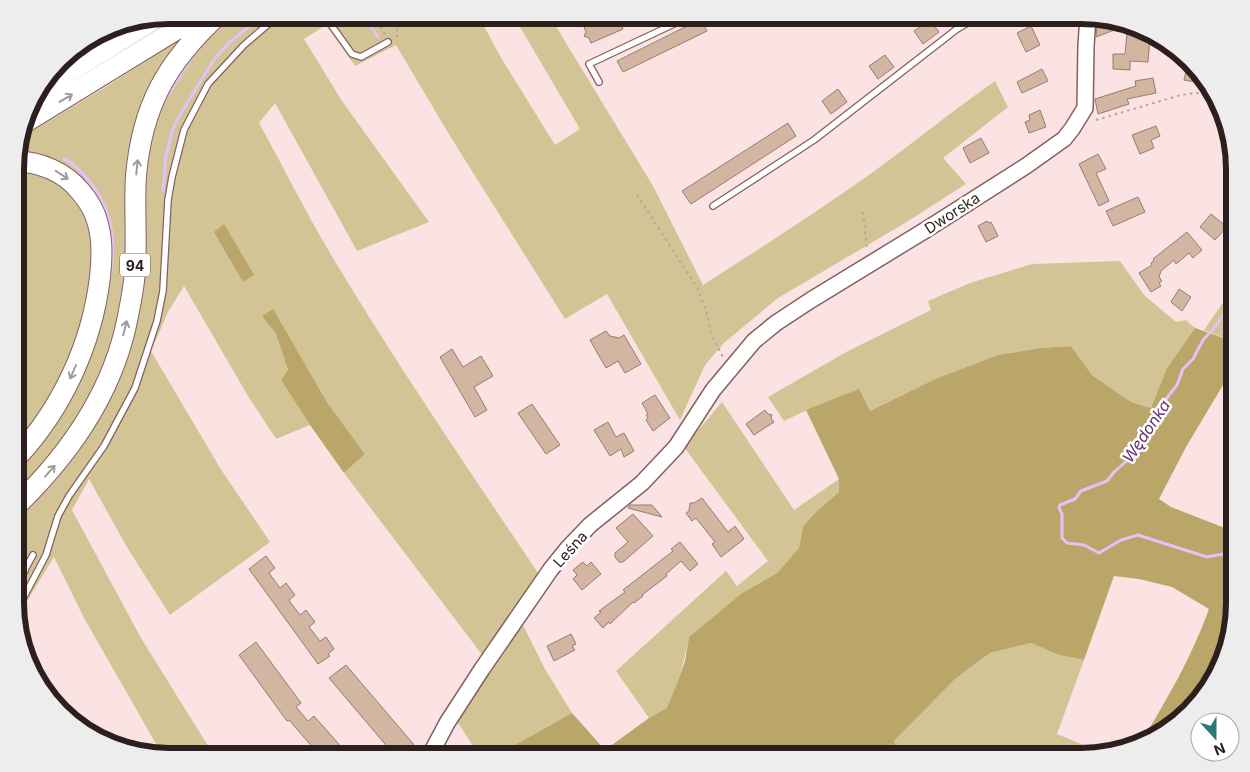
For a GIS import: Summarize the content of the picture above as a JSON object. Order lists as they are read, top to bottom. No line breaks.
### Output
{"streets":{"highway":["94"],"street":["Dworska","Leśna"]},"crossings":[["Dworska","Leśna"]],"water":["Wędonka"],"north":"bottom"}
